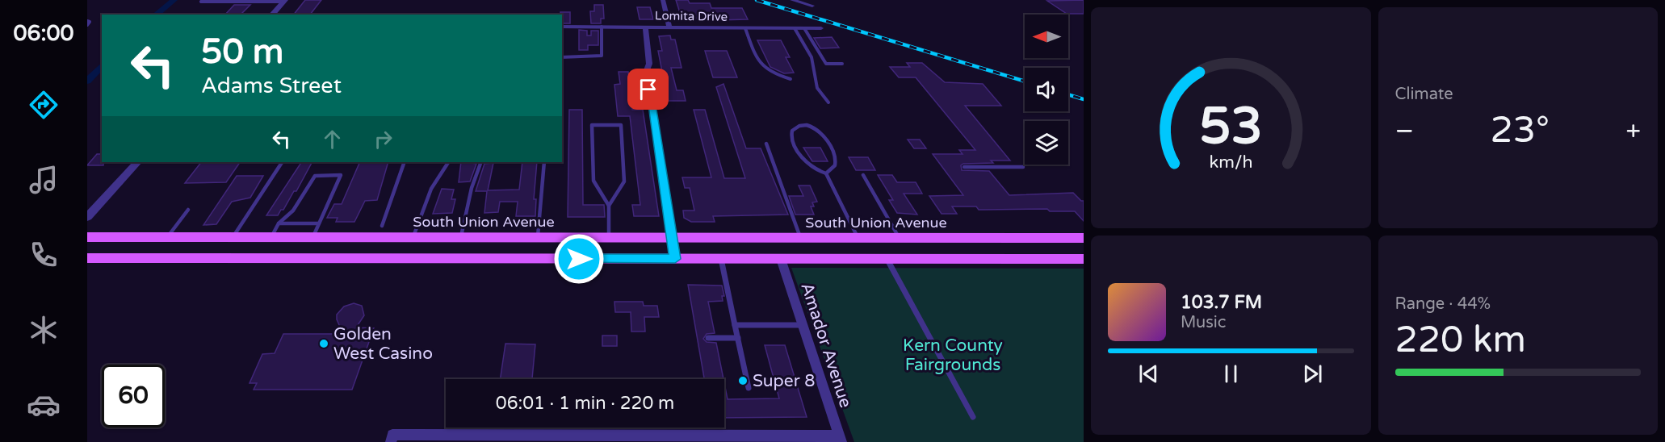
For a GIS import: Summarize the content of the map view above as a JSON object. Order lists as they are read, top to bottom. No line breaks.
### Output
{"streets":{"main road":["South Union Avenue"],"street":["Lomita Drive","Amador Avenue"]},"parks":["Kern County Fairgrounds"],"places":["Golden West Casino","Super 8"],"north":"left","page":{"tabs":"06:00","tile":["Climate",["Range · 44%","220 km"]],"turn":["50 m","Adams Street"],"heat":["−","23°","+"],"song":["103.7 FM","Music"],"limit":"60","trip":"06:01 · 1 min · 220 m","gauge":["53","km/h"]}}
